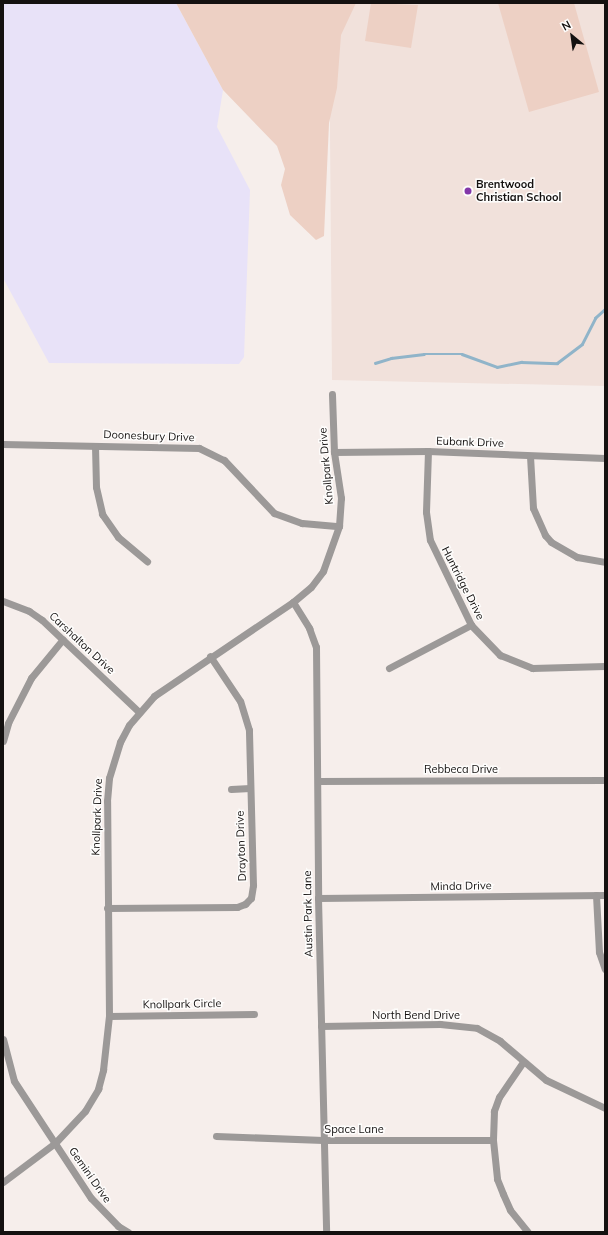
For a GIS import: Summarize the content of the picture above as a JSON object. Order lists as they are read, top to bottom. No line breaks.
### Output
{"streets":{"street":["Doonesbury Drive","Eubank Drive","Knollpark Drive","Huntridge Drive","Carshalton Drive","Rebbeca Drive","Drayton Drive","Minda Drive","Austin Park Lane","Knollpark Circle","North Bend Drive","Space Lane","Gemini Drive"]},"crossings":[["Doonesbury Drive","Knollpark Drive"],["Eubank Drive","Knollpark Drive"],["Eubank Drive","Huntridge Drive"],["Knollpark Drive","Carshalton Drive"],["Knollpark Drive","Drayton Drive"],["Knollpark Drive","Austin Park Lane"],["Knollpark Drive","Knollpark Circle"],["Knollpark Drive","Gemini Drive"],["Rebbeca Drive","Austin Park Lane"],["Minda Drive","Austin Park Lane"],["Austin Park Lane","North Bend Drive"],["Austin Park Lane","Space Lane"]],"places":["Brentwood Christian School"],"north":"top left"}
